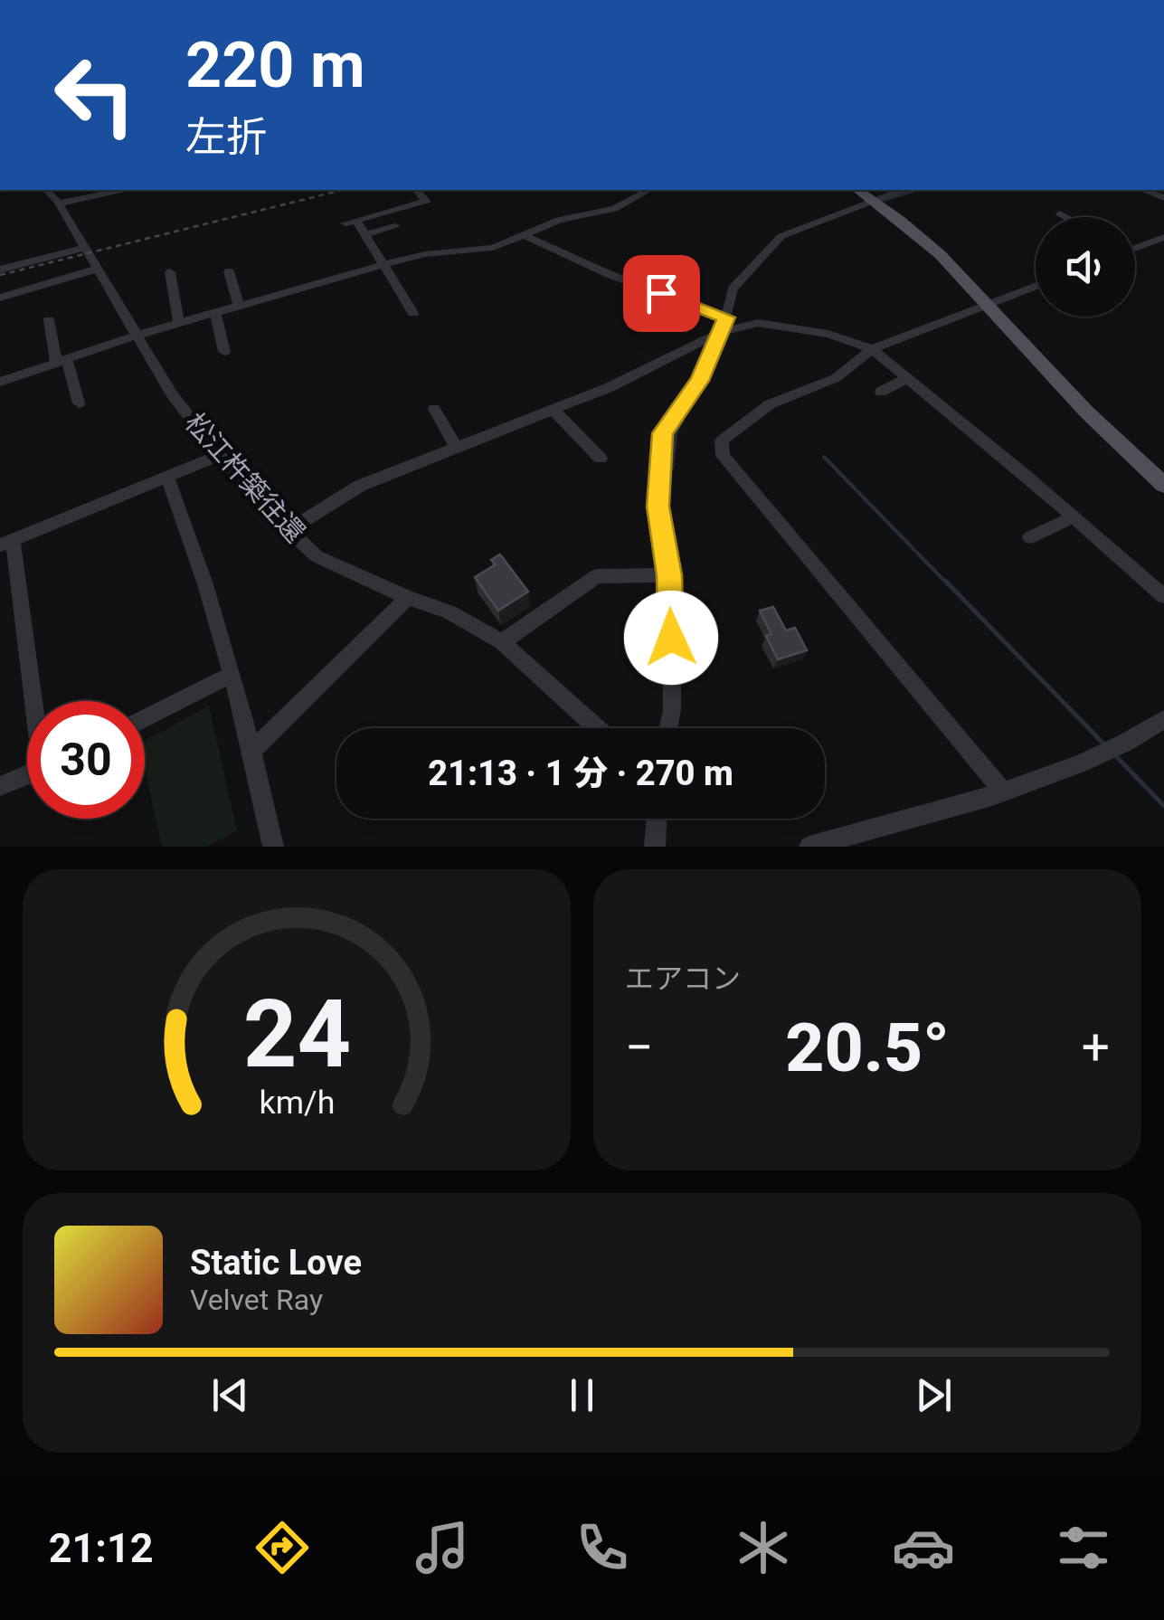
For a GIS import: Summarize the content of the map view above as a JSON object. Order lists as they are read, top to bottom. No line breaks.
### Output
{"streets":{"street":["松江杵築往還"]},"page":{"turn":["220 m","左折"],"limit":"30","trip":"21:13 · 1 分 · 270 m","tile":"エアコン","heat":["−","20.5°","+"],"song":["Static Love","Velvet Ray"],"tabs":"21:12","gauge":["24","km/h"]}}
